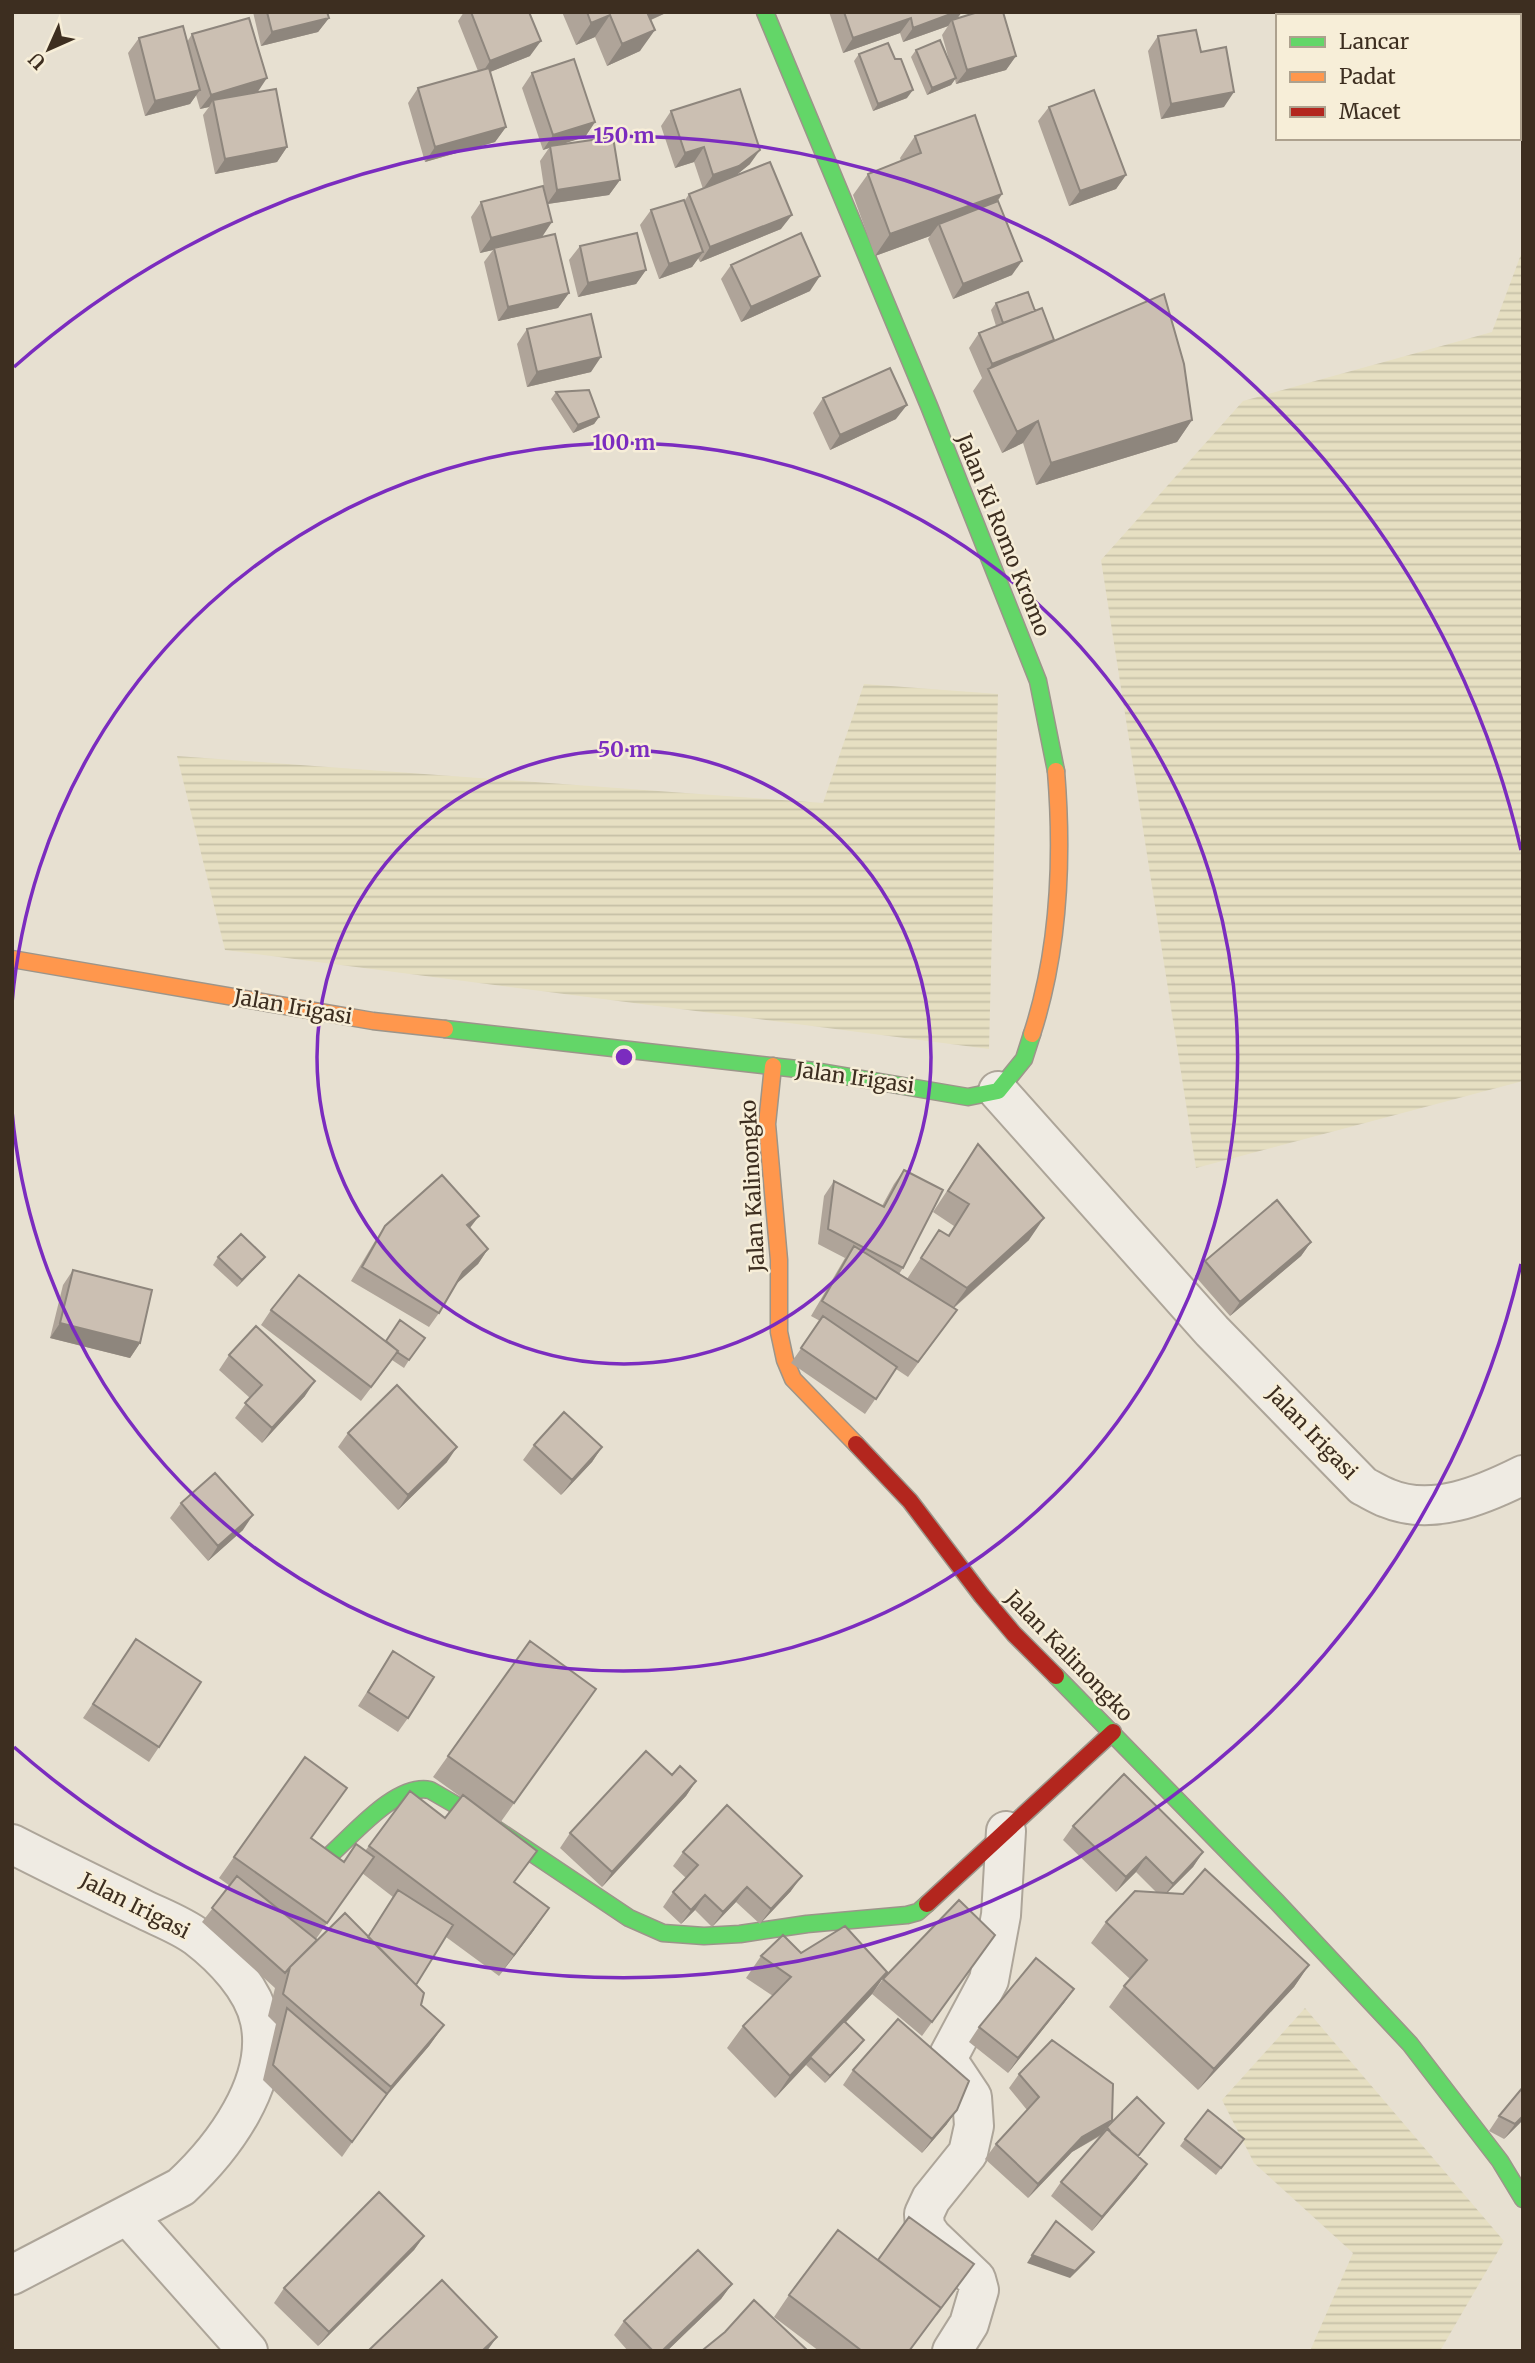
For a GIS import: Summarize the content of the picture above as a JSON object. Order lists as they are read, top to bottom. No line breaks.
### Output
{"streets":{"street":["Jalan Ki Romo Kromo","Jalan Irigasi","Jalan Kalinongko"]},"crossings":[["Jalan Ki Romo Kromo","Jalan Irigasi"],["Jalan Irigasi","Jalan Kalinongko"]],"legend":["Lancar","Padat","Macet"],"north":"bottom left","rings":["150 m","100 m","50 m"]}
